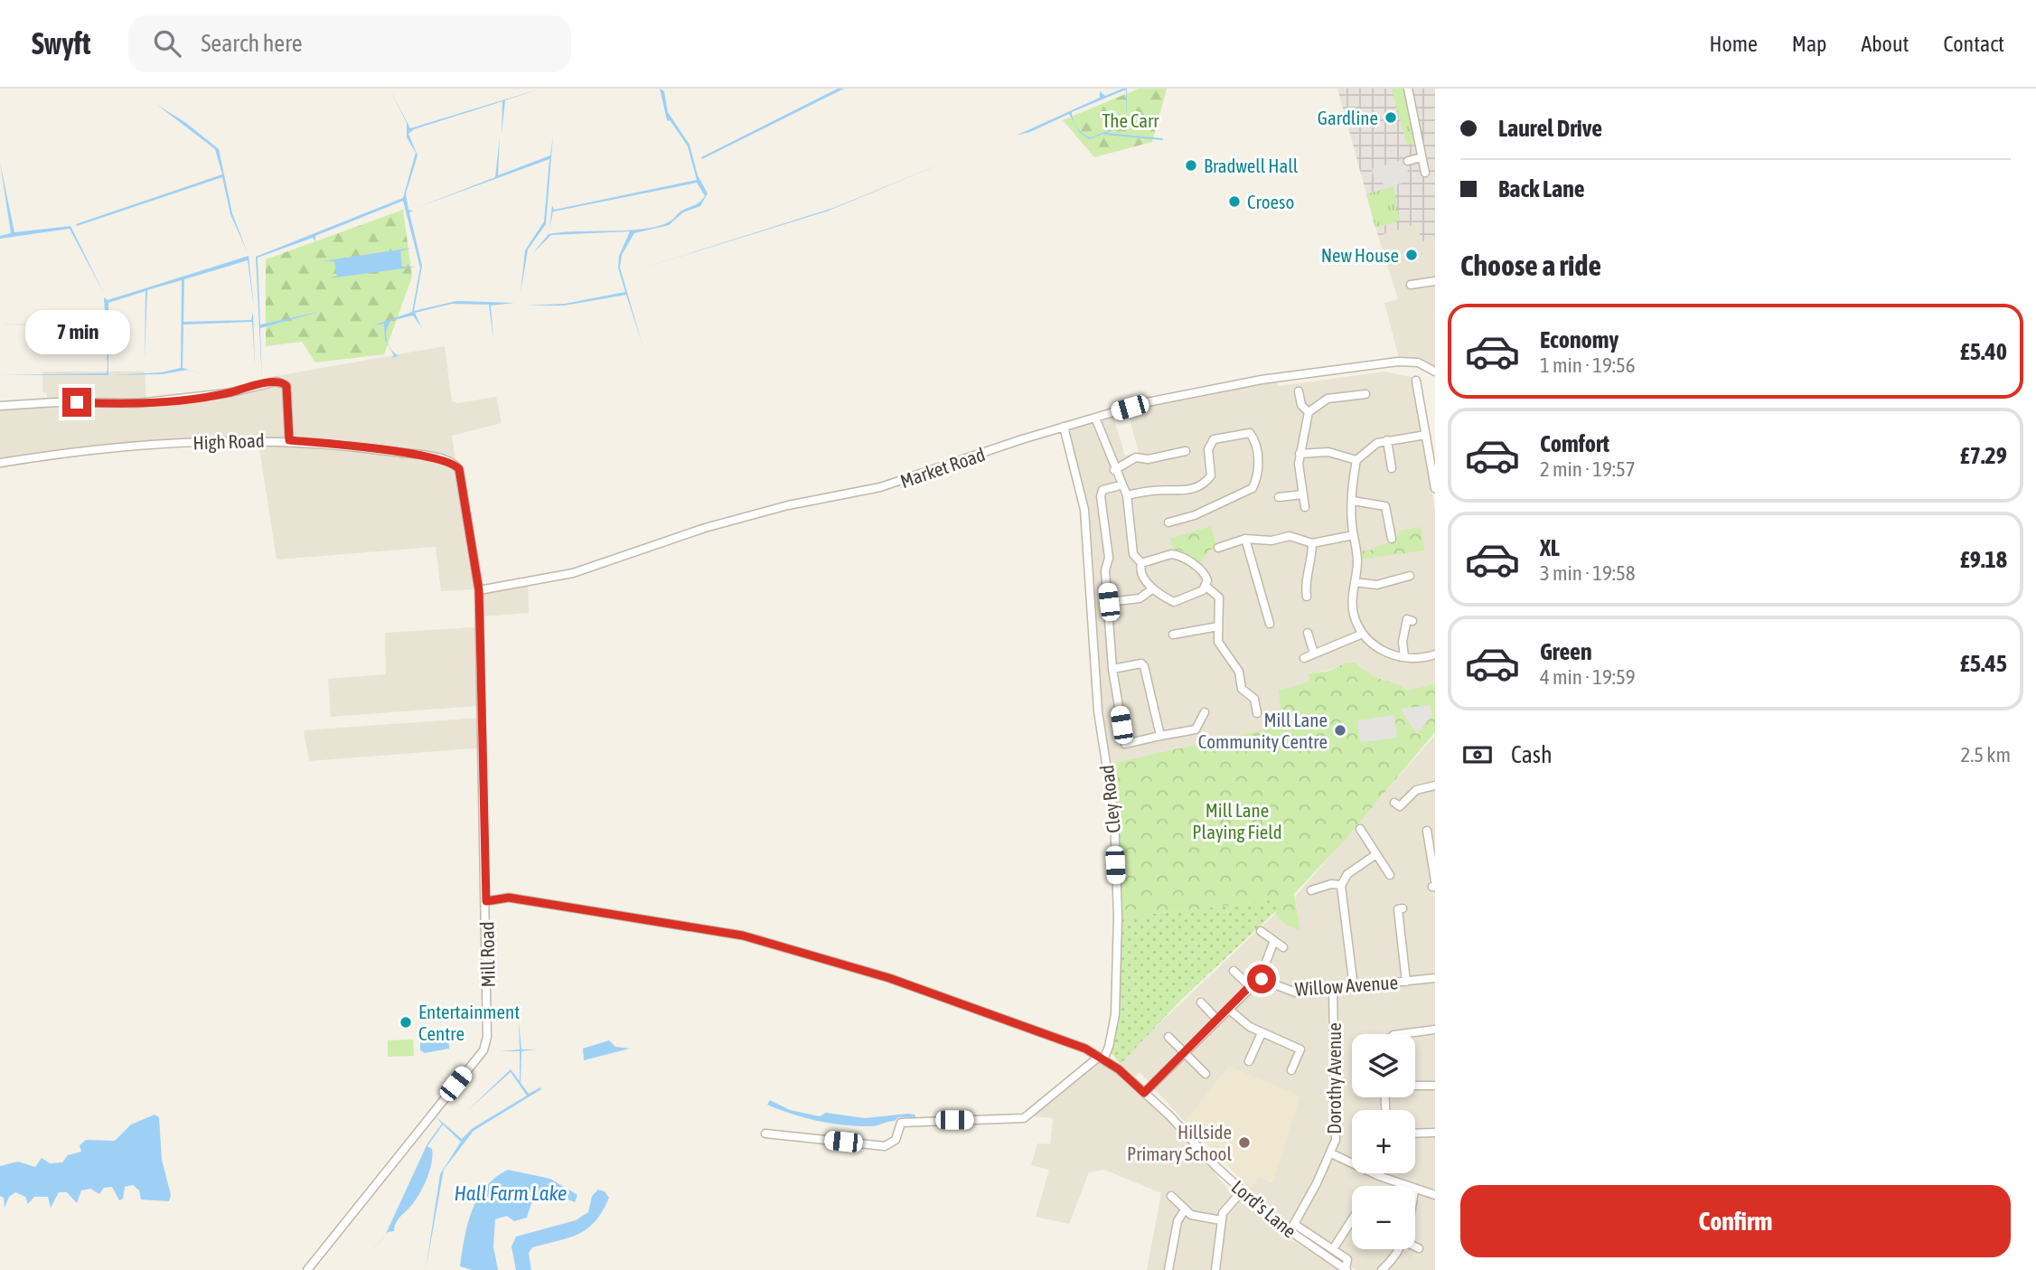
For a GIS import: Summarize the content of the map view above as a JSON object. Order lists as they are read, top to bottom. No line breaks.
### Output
{"streets":{"street":["High Road","Market Road","Cley Road","Mill Road","Willow Avenue","Dorothy Avenue","Lord's Lane"]},"crossings":[["High Road","Mill Road"],["Market Road","Cley Road"],["Market Road","Mill Road"],["Cley Road","Lord's Lane"],["Mill Road","Lord's Lane"],["Willow Avenue","Dorothy Avenue"],["Dorothy Avenue","Lord's Lane"]],"water":["Hall Farm Lake"],"parks":["The Carr","Mill Lane Playing Field"],"places":["Gardline","Bradwell Hall","Croeso","New House","Mill Lane Community Centre","Entertainment Centre","Hillside Primary School"],"page":{"header":"Swyft","search":"Search here","nav":["Home","Map","About","Contact"],"banner":["Laurel Drive","Back Lane"],"heading":"Choose a ride","list":[{"name":"Economy","note":"1 min · 19:56","value":"£5.40"},{"name":"Comfort","note":"2 min · 19:57","value":"£7.29"},{"name":"XL","note":"3 min · 19:58","value":"£9.18"},{"name":"Green","note":"4 min · 19:59","value":"£5.45"}],"bubble":"7 min","pay":["Cash","2.5 km"],"map_buttons":["+","−"],"buttons":"Confirm"}}
